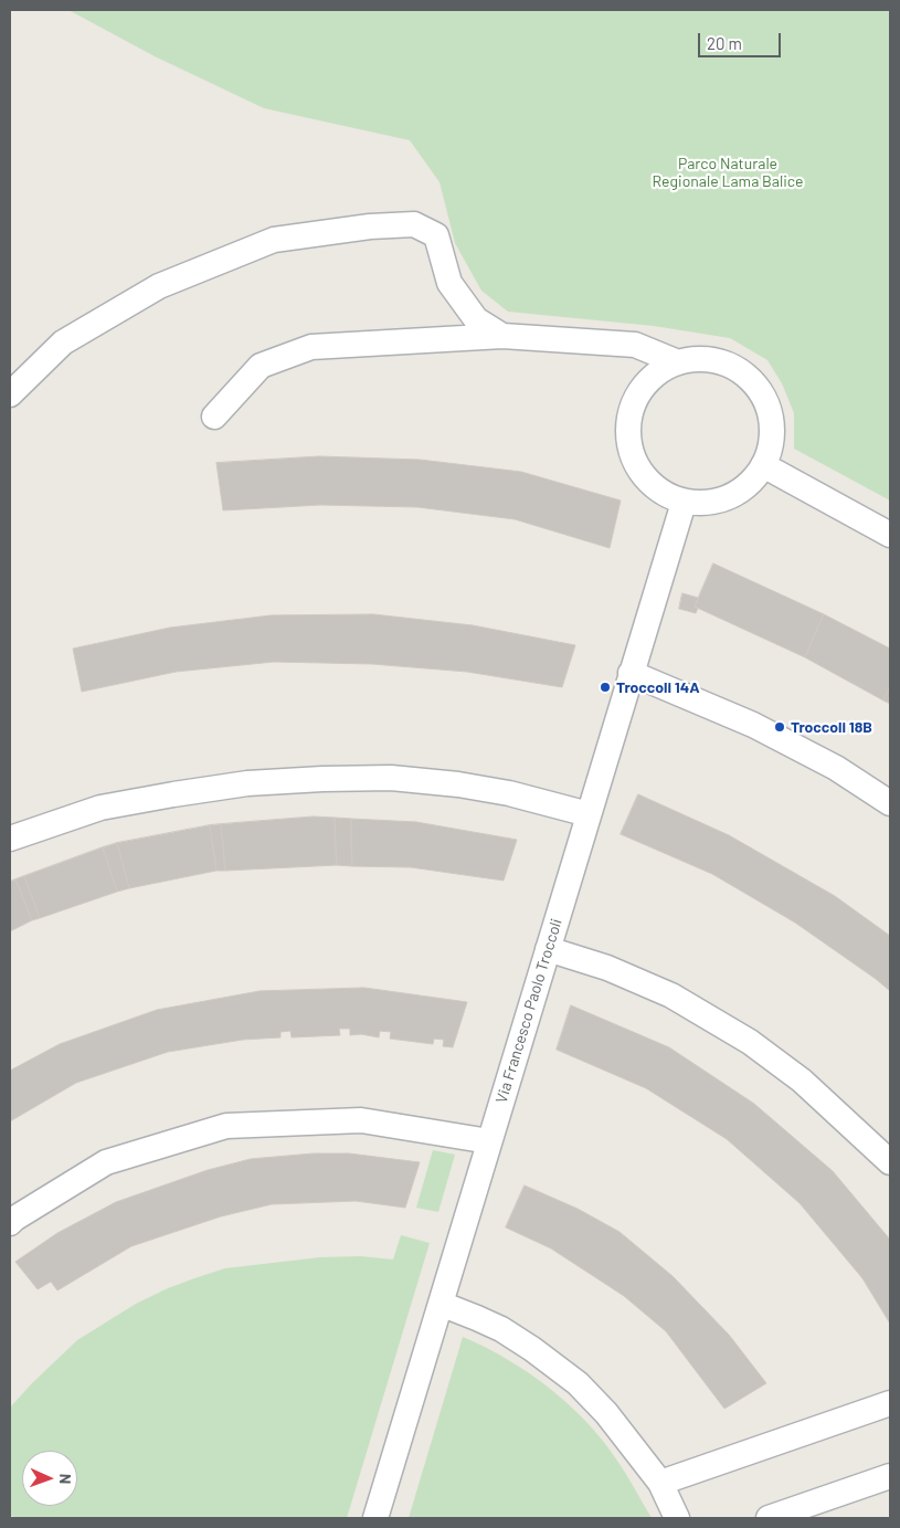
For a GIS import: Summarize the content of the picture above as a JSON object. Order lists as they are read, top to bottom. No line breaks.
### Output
{"streets":{"street":["Via Francesco Paolo Troccoli"]},"parks":["Parco Naturale Regionale Lama Balice"],"places":["Troccoli 14A","Troccoli 18B"],"scale_bar":"20 m","north":"right"}
